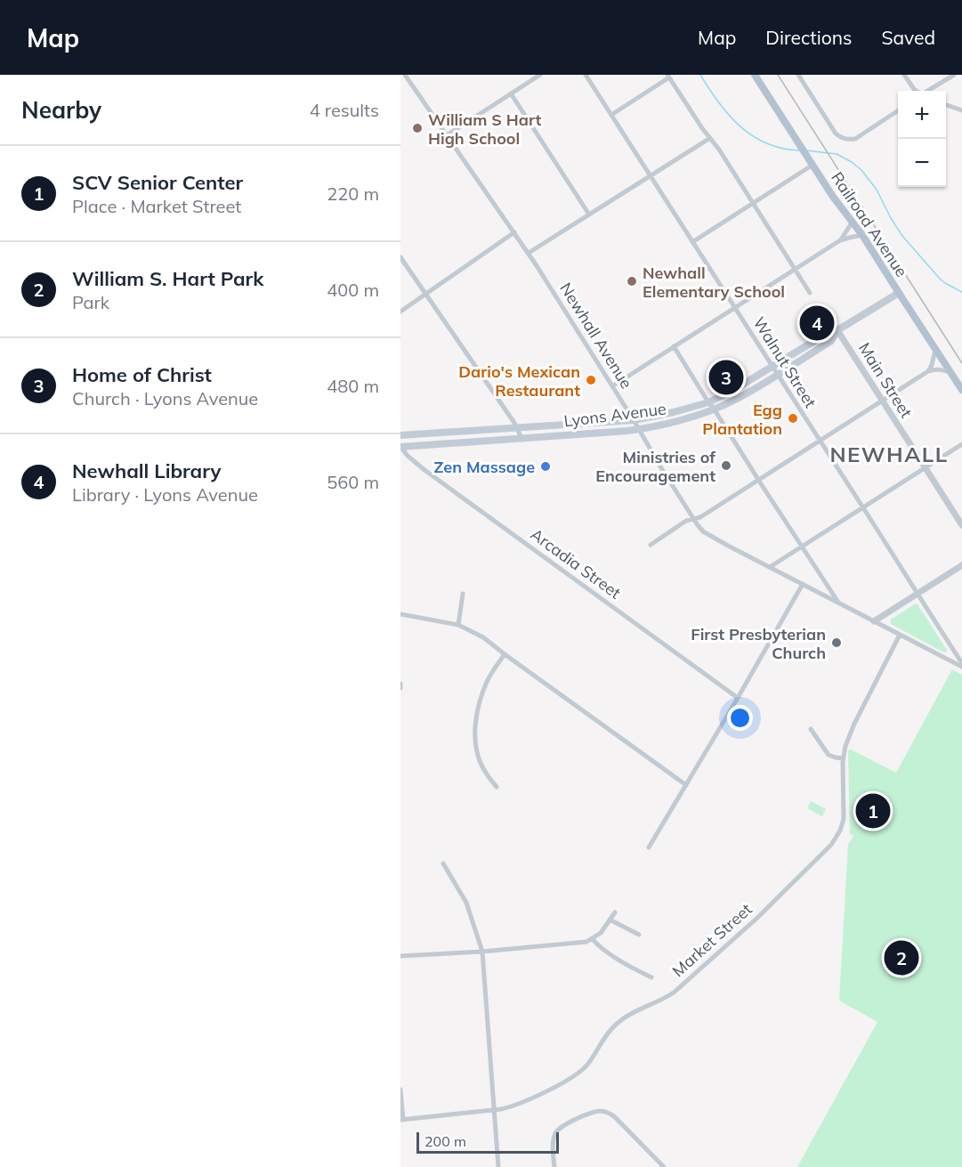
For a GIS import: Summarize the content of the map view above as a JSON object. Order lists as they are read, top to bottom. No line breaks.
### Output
{"streets":{"main road":["Railroad Avenue","Lyons Avenue"],"street":["Newhall Avenue","Walnut Street","Main Street","Arcadia Street","Market Street"]},"crossings":[["Railroad Avenue","Lyons Avenue"],["Newhall Avenue","Walnut Street"],["Newhall Avenue","Lyons Avenue"],["Newhall Avenue","Market Street"],["Walnut Street","Lyons Avenue"],["Main Street","Lyons Avenue"],["Lyons Avenue","Arcadia Street"]],"districts":["NEWHALL"],"places":["William S Hart High School","Newhall Elementary School","Dario's Mexican Restaurant","Egg Plantation","Ministries of Encouragement","Zen Massage","First Presbyterian Church"],"scale_bar":"200 m","page":{"header":"Map","nav":["Map","Directions","Saved"],"heading":["Nearby","4 results"],"map_buttons":["+","−"],"list":[{"mark":"1","name":"SCV Senior Center","note":"Place · Market Street","value":"220 m"},{"mark":"2","name":"William S. Hart Park","note":"Park","value":"400 m"},{"mark":"3","name":"Home of Christ","note":"Church · Lyons Avenue","value":"480 m"},{"mark":"4","name":"Newhall Library","note":"Library · Lyons Avenue","value":"560 m"}],"pins":["4","3","1","2"],"scale":"200 m"}}
